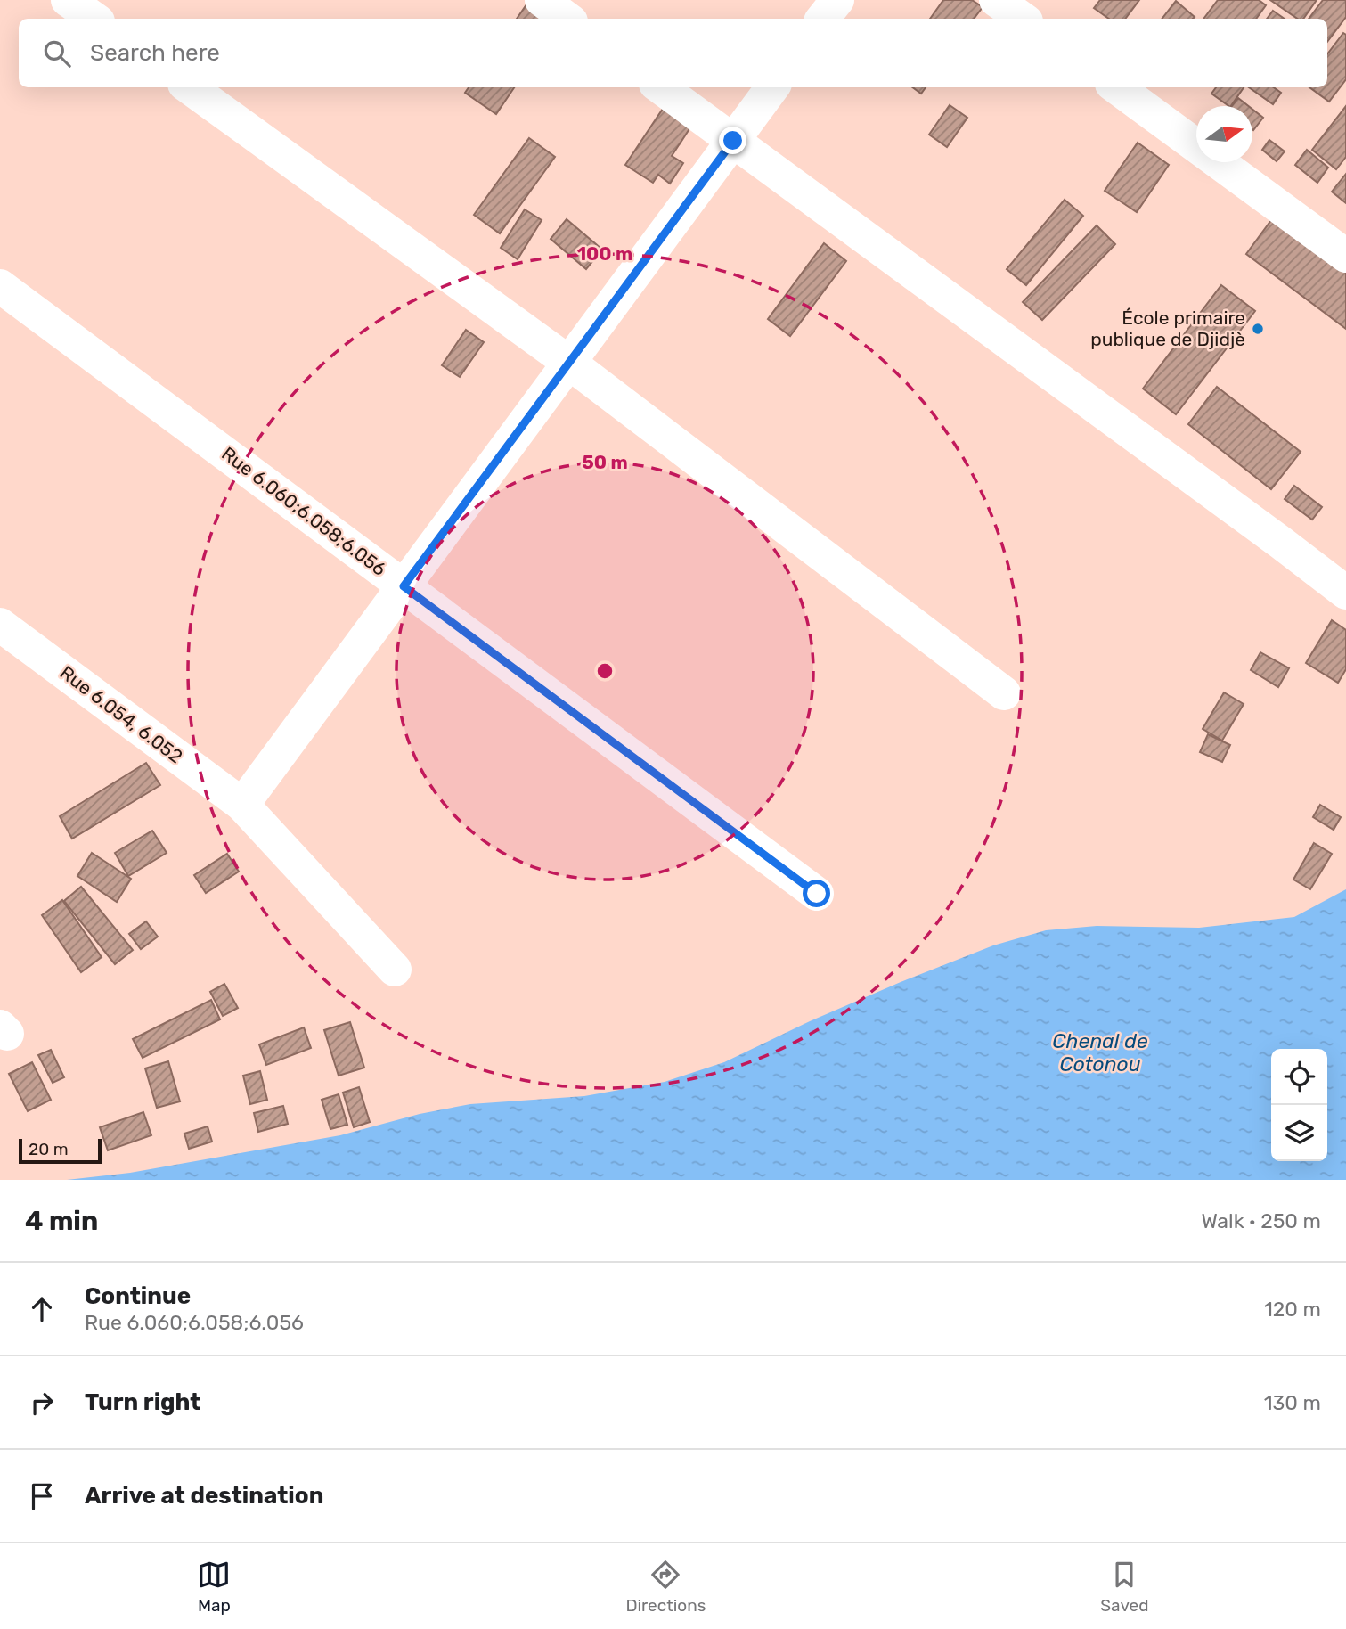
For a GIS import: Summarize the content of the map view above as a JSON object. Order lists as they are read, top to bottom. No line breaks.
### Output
{"streets":{"street":["Rue 6.060;6.058;6.056","Rue 6.054, 6.052"]},"water":["Chenal de Cotonou"],"places":["École primaire publique de Djidjè"],"scale_bar":"20 m","north":"right","page":{"search":"Search here","scale":"20 m","heading":["4 min","Walk · 250 m"],"list":[["Continue","Rue 6.060;6.058;6.056","120 m"],["Turn right","130 m"],"Arrive at destination"],"nav":["Map","Directions","Saved"]},"rings":["100 m","50 m"]}
